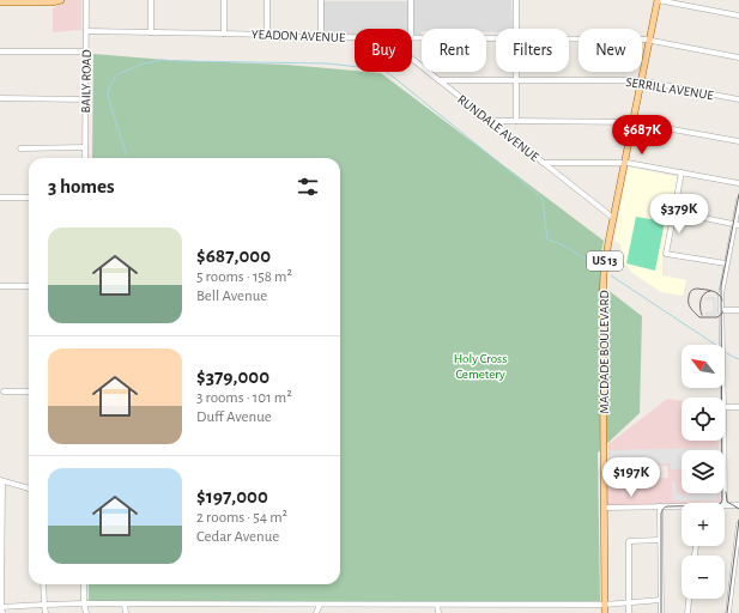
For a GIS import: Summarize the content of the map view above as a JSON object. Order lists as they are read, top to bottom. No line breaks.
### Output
{"streets":{"main road":["US 13","MACDADE BOULEVARD"],"street":["YEADON AVENUE","BAILY ROAD","SERRILL AVENUE","RUNDALE AVENUE"]},"crossings":[["YEADON AVENUE","BAILY ROAD"],["YEADON AVENUE","MACDADE BOULEVARD"],["SERRILL AVENUE","RUNDALE AVENUE"],["SERRILL AVENUE","MACDADE BOULEVARD"],["RUNDALE AVENUE","MACDADE BOULEVARD"],["US 13","MACDADE BOULEVARD"]],"parks":["Holy Cross Cemetery"],"north":"top left","page":{"chip":["Buy","Rent","Filters","New"],"price":["$687K","$379K","$197K"],"heading":"3 homes","list":[{"name":"$687,000","note":"5 rooms · 158 m² · Bell Avenue"},{"name":"$379,000","note":"3 rooms · 101 m² · Duff Avenue"},{"name":"$197,000","note":"2 rooms · 54 m² · Cedar Avenue"}],"map_buttons":["+","−"]}}
